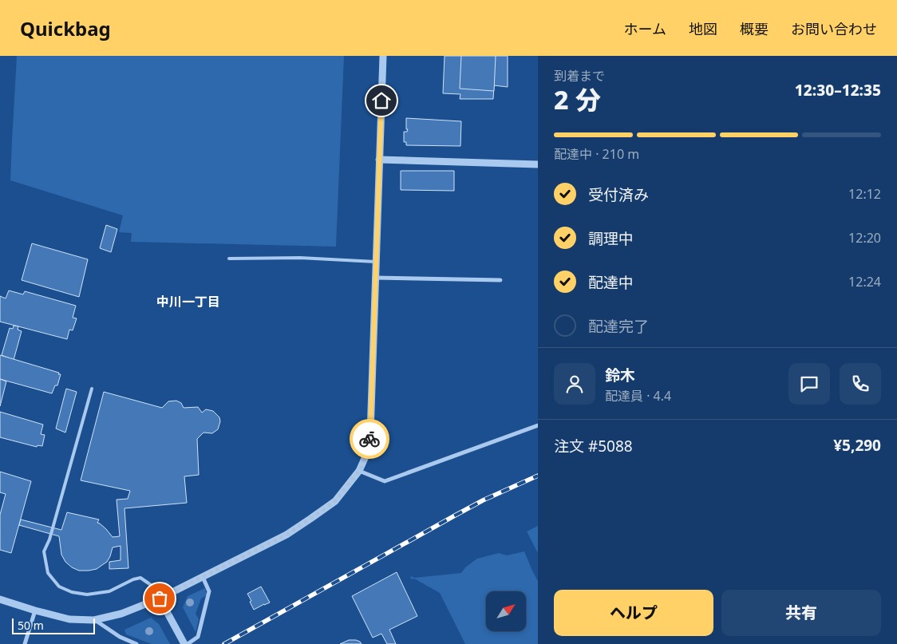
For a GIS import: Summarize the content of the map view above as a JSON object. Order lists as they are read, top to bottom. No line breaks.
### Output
{"districts":["中川一丁目"],"scale_bar":"50 m","north":"top right","page":{"header":"Quickbag","nav":["ホーム","地図","概要","お問い合わせ"],"heading":["2 分","到着まで","12:30–12:35"],"panel":["鈴木","配達員 · 4.4","注文 #5088","¥5,290"],"bar":"配達中 · 210 m","list":[["受付済み","12:12"],["調理中","12:20"],["配達中","12:24"],"配達完了"],"buttons":["ヘルプ","共有"],"scale":"50 m"}}
